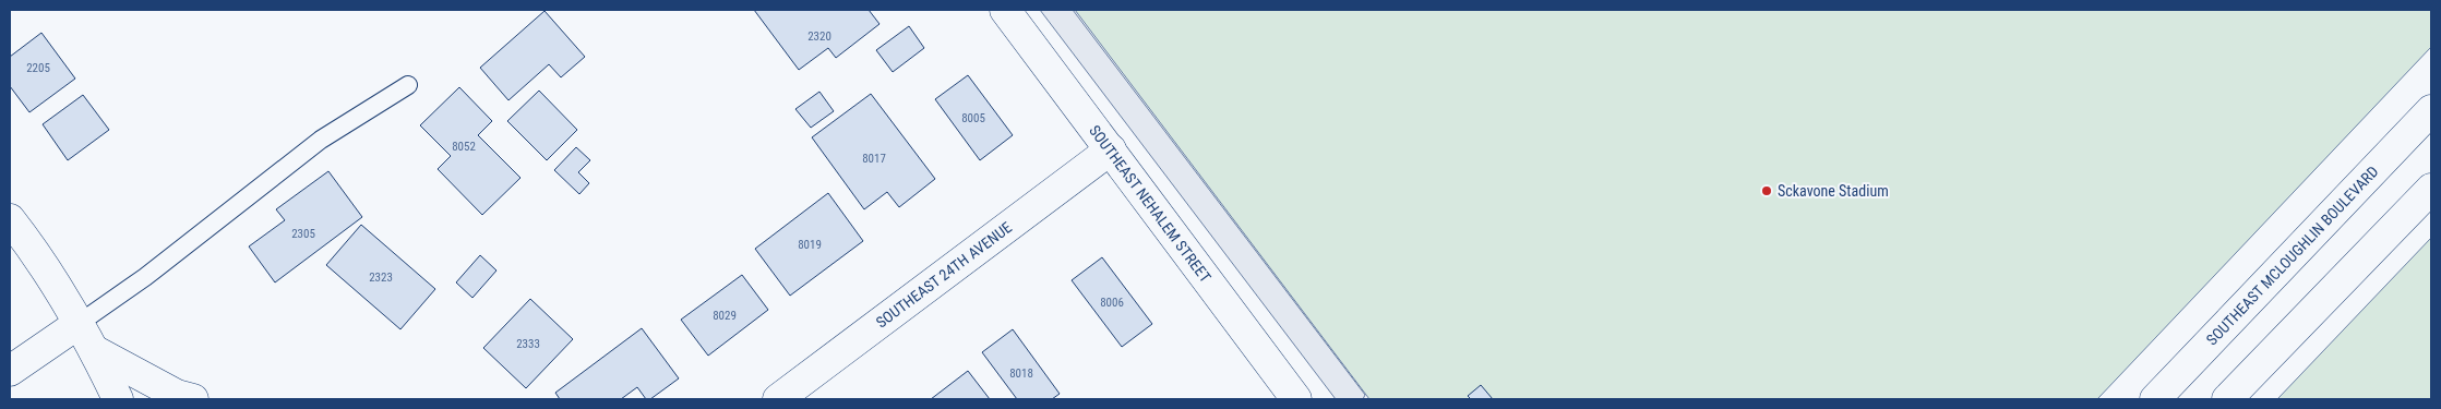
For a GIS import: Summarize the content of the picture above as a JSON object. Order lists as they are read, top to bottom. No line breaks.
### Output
{"streets":{"main road":["SOUTHEAST NEHALEM STREET","SOUTHEAST MCLOUGHLIN BOULEVARD","SOUTHEAST 24TH AVENUE"]},"crossings":[["SOUTHEAST NEHALEM STREET","SOUTHEAST 24TH AVENUE"]],"places":["Sckavone Stadium"],"house_numbers":["2320","2205","8005","8052","8017","2305","8019","2323","8006","8029","2333","8018"]}
